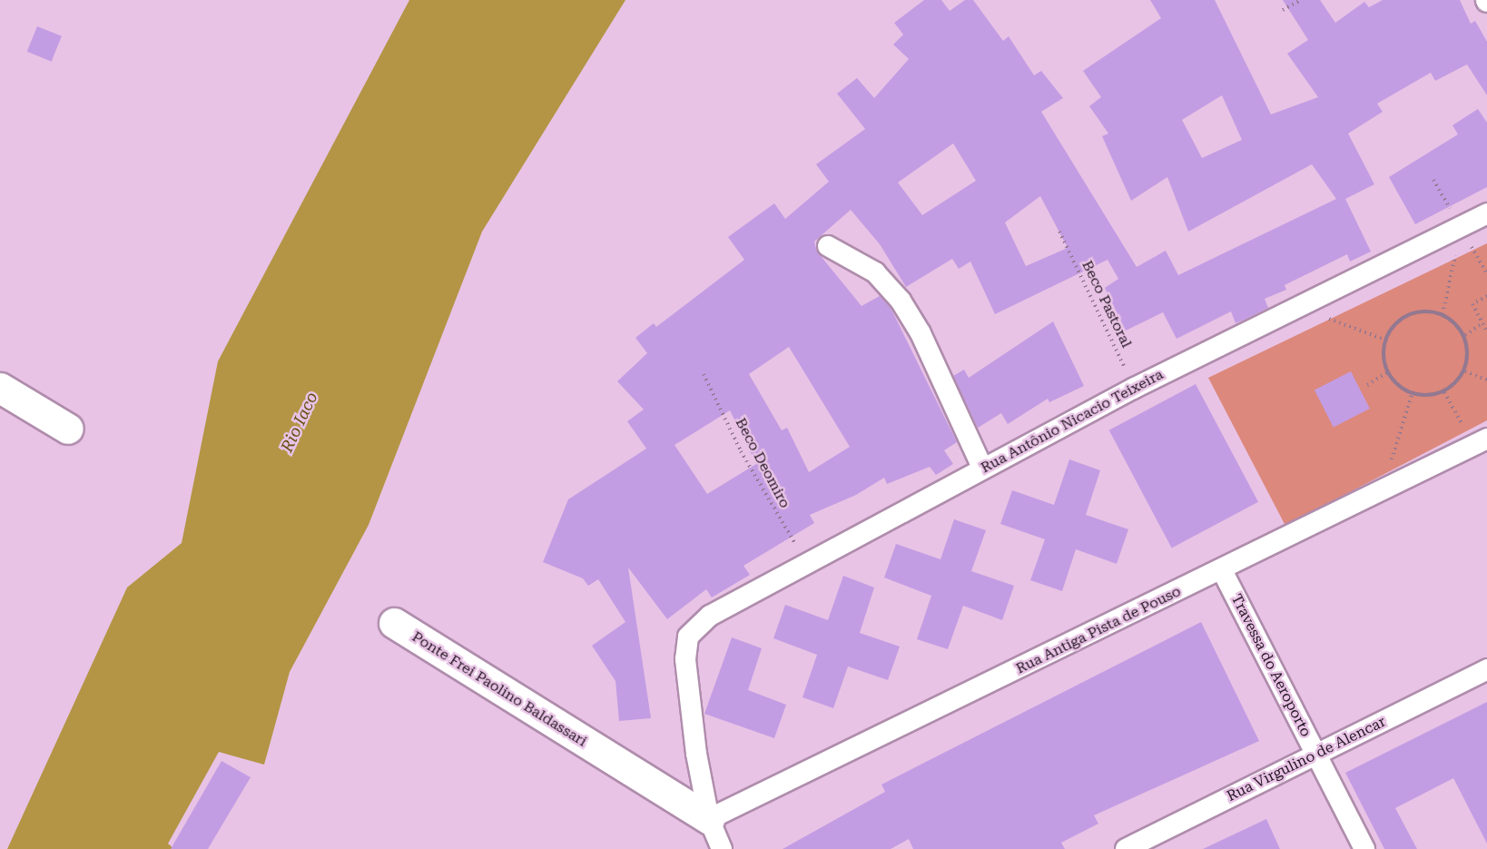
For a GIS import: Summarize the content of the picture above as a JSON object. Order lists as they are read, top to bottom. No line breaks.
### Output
{"streets":{"street":["Rua Antônio Nicacio Teixeira","Rua Antiga Pista de Pouso","Travessa do Aeroporto","Ponte Frei Paolino Baldassari","Rua Virgulino de Alencar"],"path":["Beco Pastoral","Beco Deomiro"]},"crossings":[["Beco Pastoral","Rua Antônio Nicacio Teixeira"],["Rua Antônio Nicacio Teixeira","Beco Deomiro"],["Rua Antônio Nicacio Teixeira","Rua Antiga Pista de Pouso"],["Rua Antônio Nicacio Teixeira","Ponte Frei Paolino Baldassari"],["Rua Antiga Pista de Pouso","Travessa do Aeroporto"],["Rua Antiga Pista de Pouso","Ponte Frei Paolino Baldassari"],["Travessa do Aeroporto","Rua Virgulino de Alencar"]],"water":["Rio Iaco"]}
